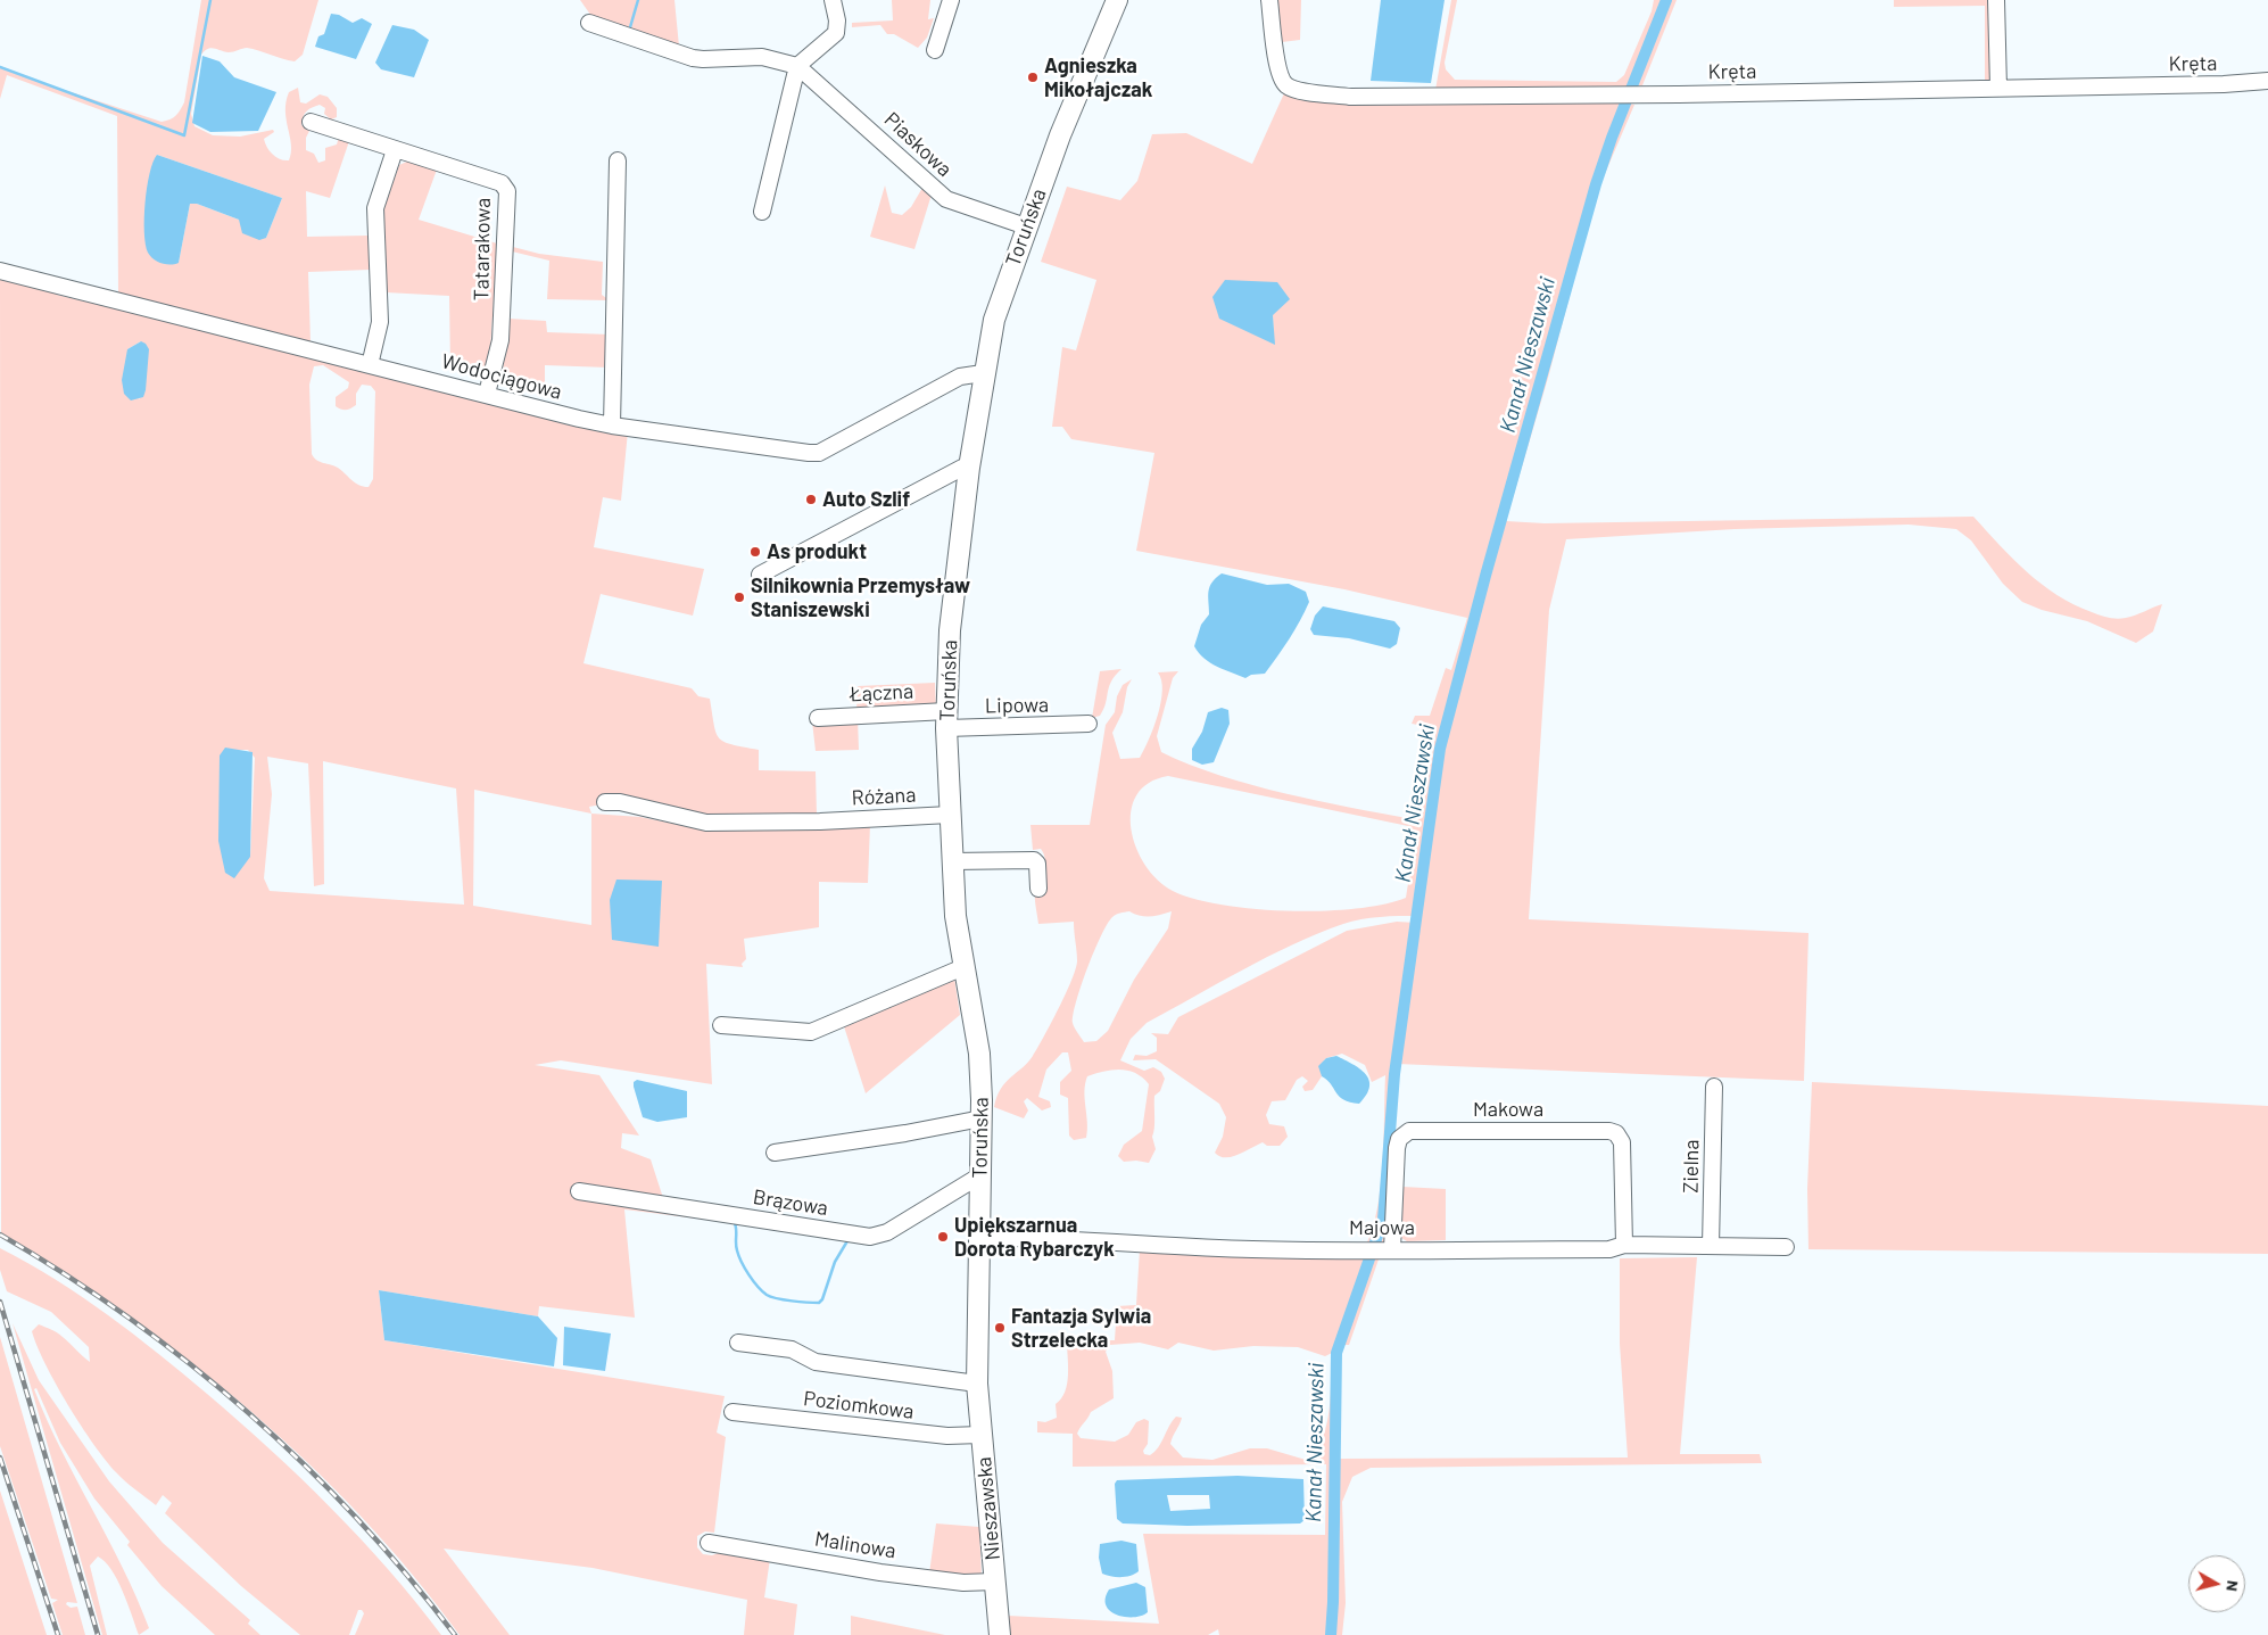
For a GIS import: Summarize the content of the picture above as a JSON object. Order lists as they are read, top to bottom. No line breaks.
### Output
{"streets":{"main road":["Toruńska","Nieszawska"],"street":["Kręta","Piaskowa","Tatarakowa","Wodociągowa","Łączna","Lipowa","Różana","Makowa","Zielna","Brązowa","Majowa","Poziomkowa","Malinowa"]},"crossings":[["Piaskowa","Toruńska"],["Toruńska","Wodociągowa"],["Toruńska","Łączna"],["Toruńska","Lipowa"],["Toruńska","Różana"],["Toruńska","Brązowa"],["Toruńska","Majowa"],["Toruńska","Nieszawska"],["Tatarakowa","Wodociągowa"],["Łączna","Lipowa"],["Makowa","Majowa"],["Zielna","Majowa"],["Poziomkowa","Nieszawska"],["Nieszawska","Malinowa"]],"water":["Kanał Nieszawski"],"places":["Agnieszka Mikołajczak","Auto Szlif","As produkt","Silnikownia Przemysław Staniszewski","Upiększarnua Dorota Rybarczyk","Fantazja Sylwia Strzelecka"],"north":"right"}
